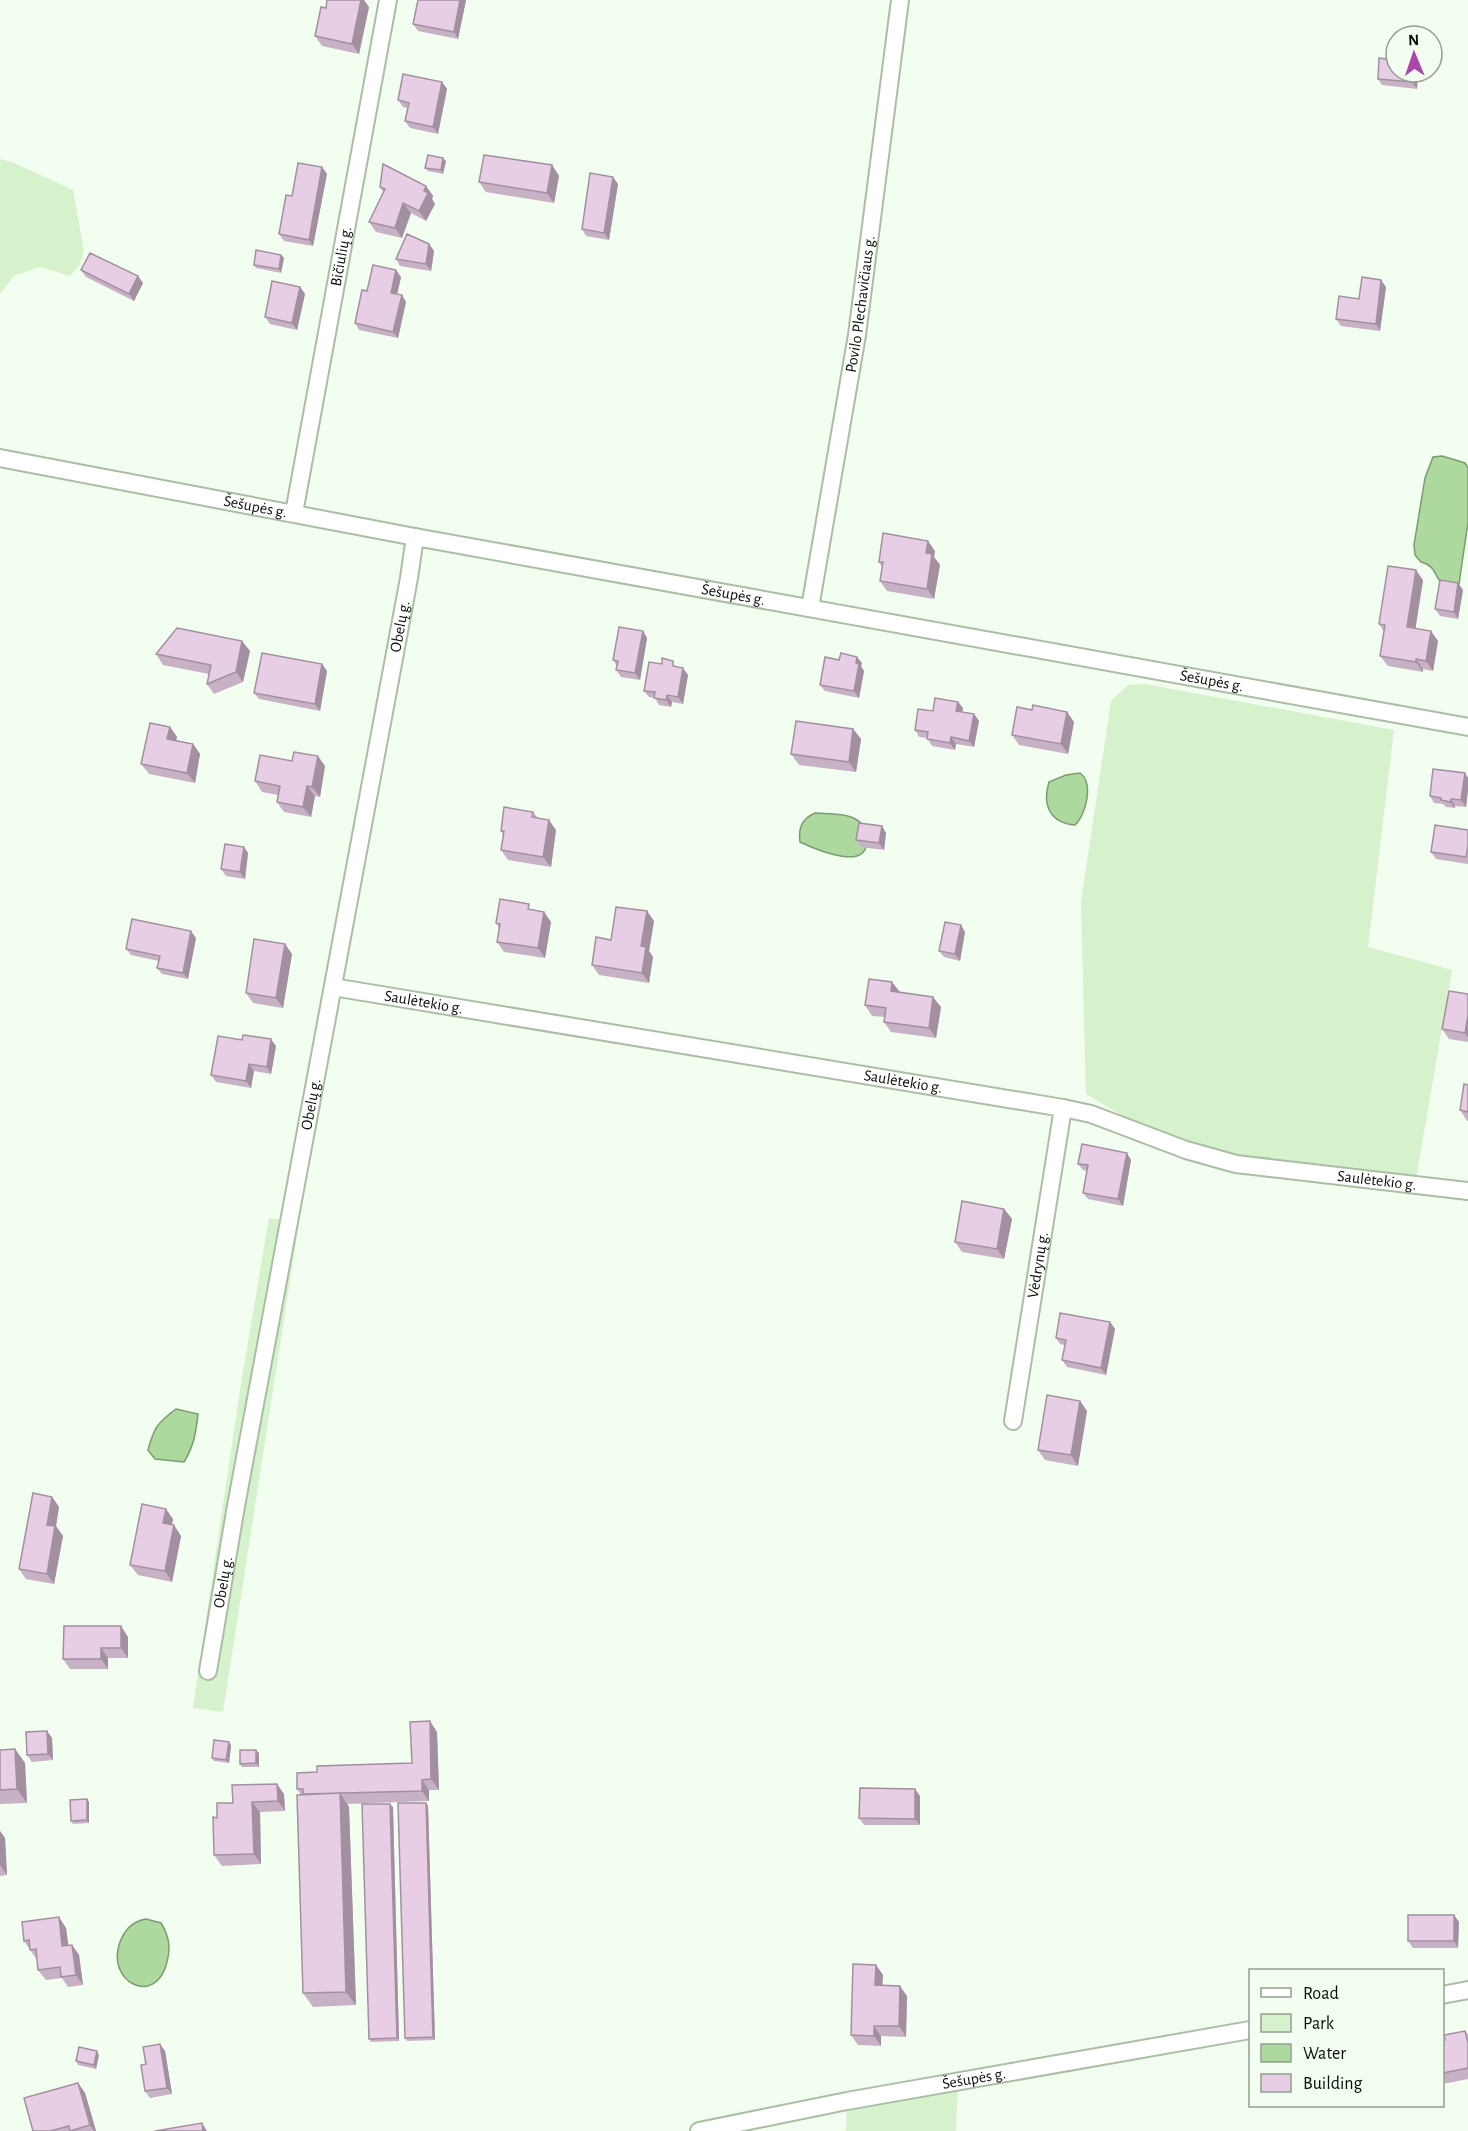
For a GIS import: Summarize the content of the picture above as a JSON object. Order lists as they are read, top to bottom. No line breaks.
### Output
{"streets":{"street":["Bičiulių g.","Povilo Plechavičiaus g.","Šešupės g.","Obelų g.","Saulėtekio g.","Vėdrynų g."]},"crossings":[["Bičiulių g.","Šešupės g."],["Povilo Plechavičiaus g.","Šešupės g."],["Šešupės g.","Obelų g."],["Obelų g.","Saulėtekio g."],["Saulėtekio g.","Vėdrynų g."]],"legend":["Road","Park","Water","Building"],"north":"top"}
